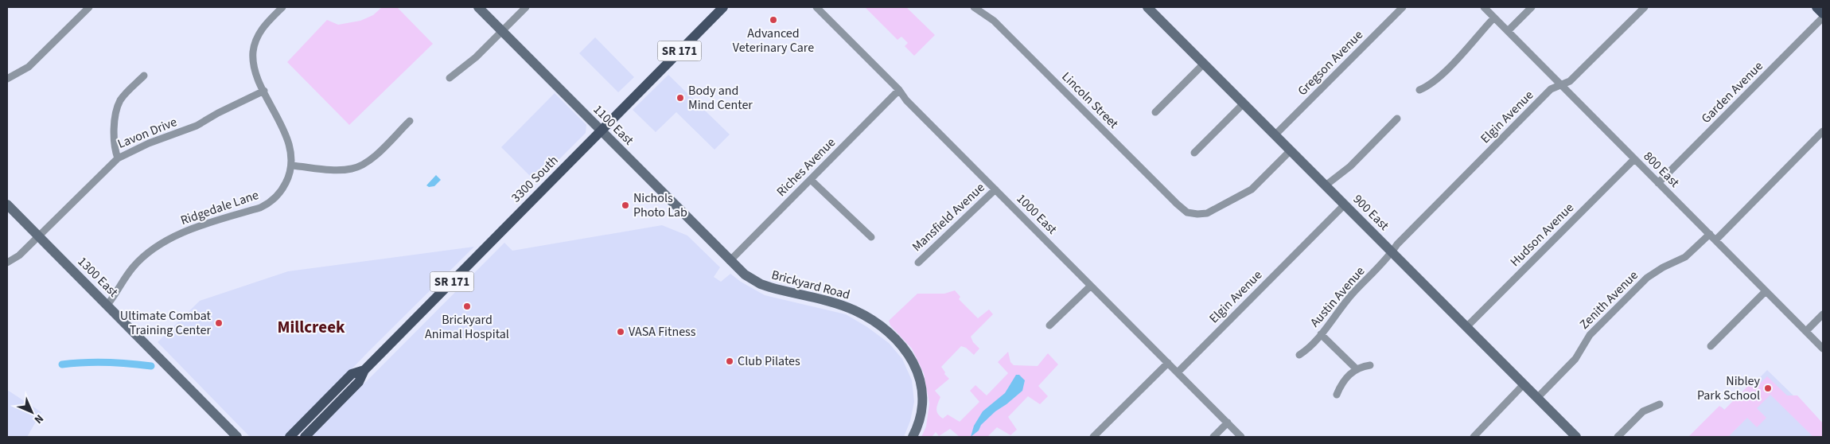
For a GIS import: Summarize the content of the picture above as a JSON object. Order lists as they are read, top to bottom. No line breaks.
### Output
{"streets":{"main road":["SR 171","3300 South"],"street":["Gregson Avenue","Garden Avenue","Lincoln Street","Elgin Avenue","1100 East","Lavon Drive","Riches Avenue","800 East","Ridgedale Lane","900 East","1000 East","Mansfield Avenue","Hudson Avenue","1300 East","Brickyard Road","Austin Avenue","Zenith Avenue"]},"crossings":[["Gregson Avenue","900 East"],["Garden Avenue","800 East"],["Lincoln Street","900 East"],["Elgin Avenue","800 East"],["Elgin Avenue","900 East"],["Elgin Avenue","1000 East"],["Elgin Avenue","Austin Avenue"],["1100 East","Riches Avenue"],["1100 East","3300 South"],["1100 East","Brickyard Road"],["Lavon Drive","Ridgedale Lane"],["Lavon Drive","1300 East"],["Riches Avenue","1000 East"],["Riches Avenue","Brickyard Road"],["800 East","Hudson Avenue"],["800 East","Zenith Avenue"],["Ridgedale Lane","1300 East"],["900 East","Hudson Avenue"],["900 East","Austin Avenue"],["900 East","Zenith Avenue"],["1000 East","Mansfield Avenue"]],"districts":["Millcreek"],"places":["Advanced Veterinary Care","Body and Mind Center","Nichols Photo Lab","Brickyard Animal Hospital","Ultimate Combat Training Center","VASA Fitness","Club Pilates","Nibley Park School"],"north":"bottom right"}
